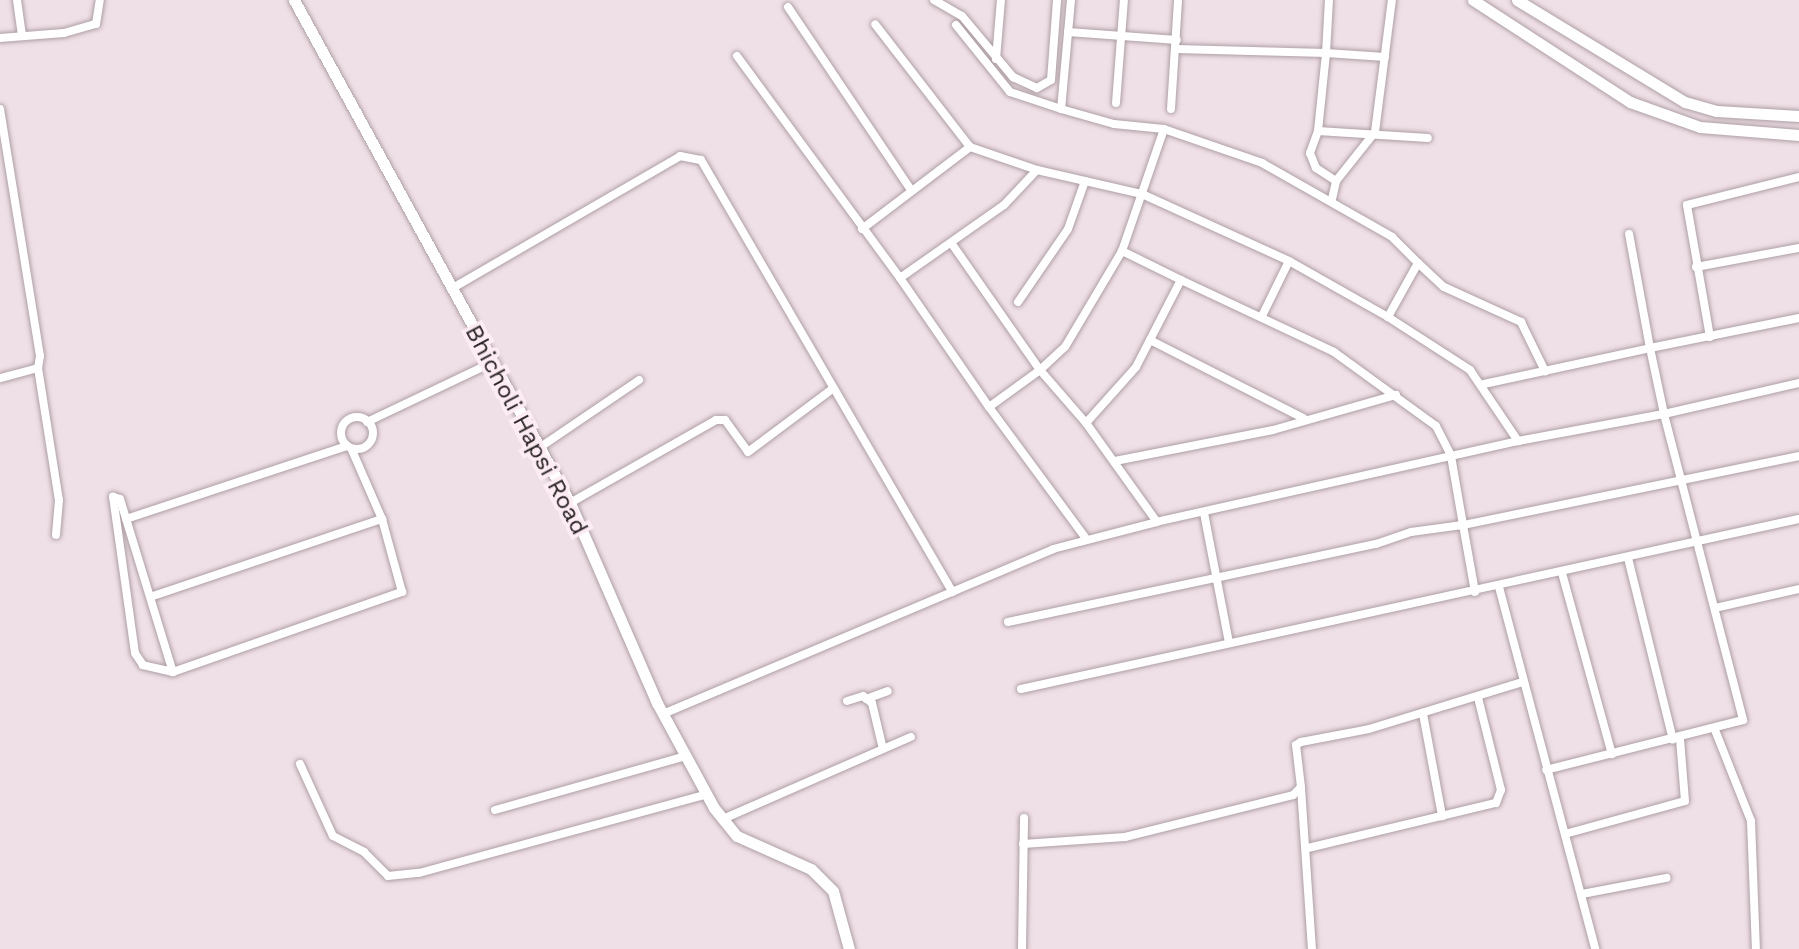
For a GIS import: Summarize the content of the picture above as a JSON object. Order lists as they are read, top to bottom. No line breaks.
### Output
{"streets":{"street":["Bhicholi Hapsi Road"]}}
